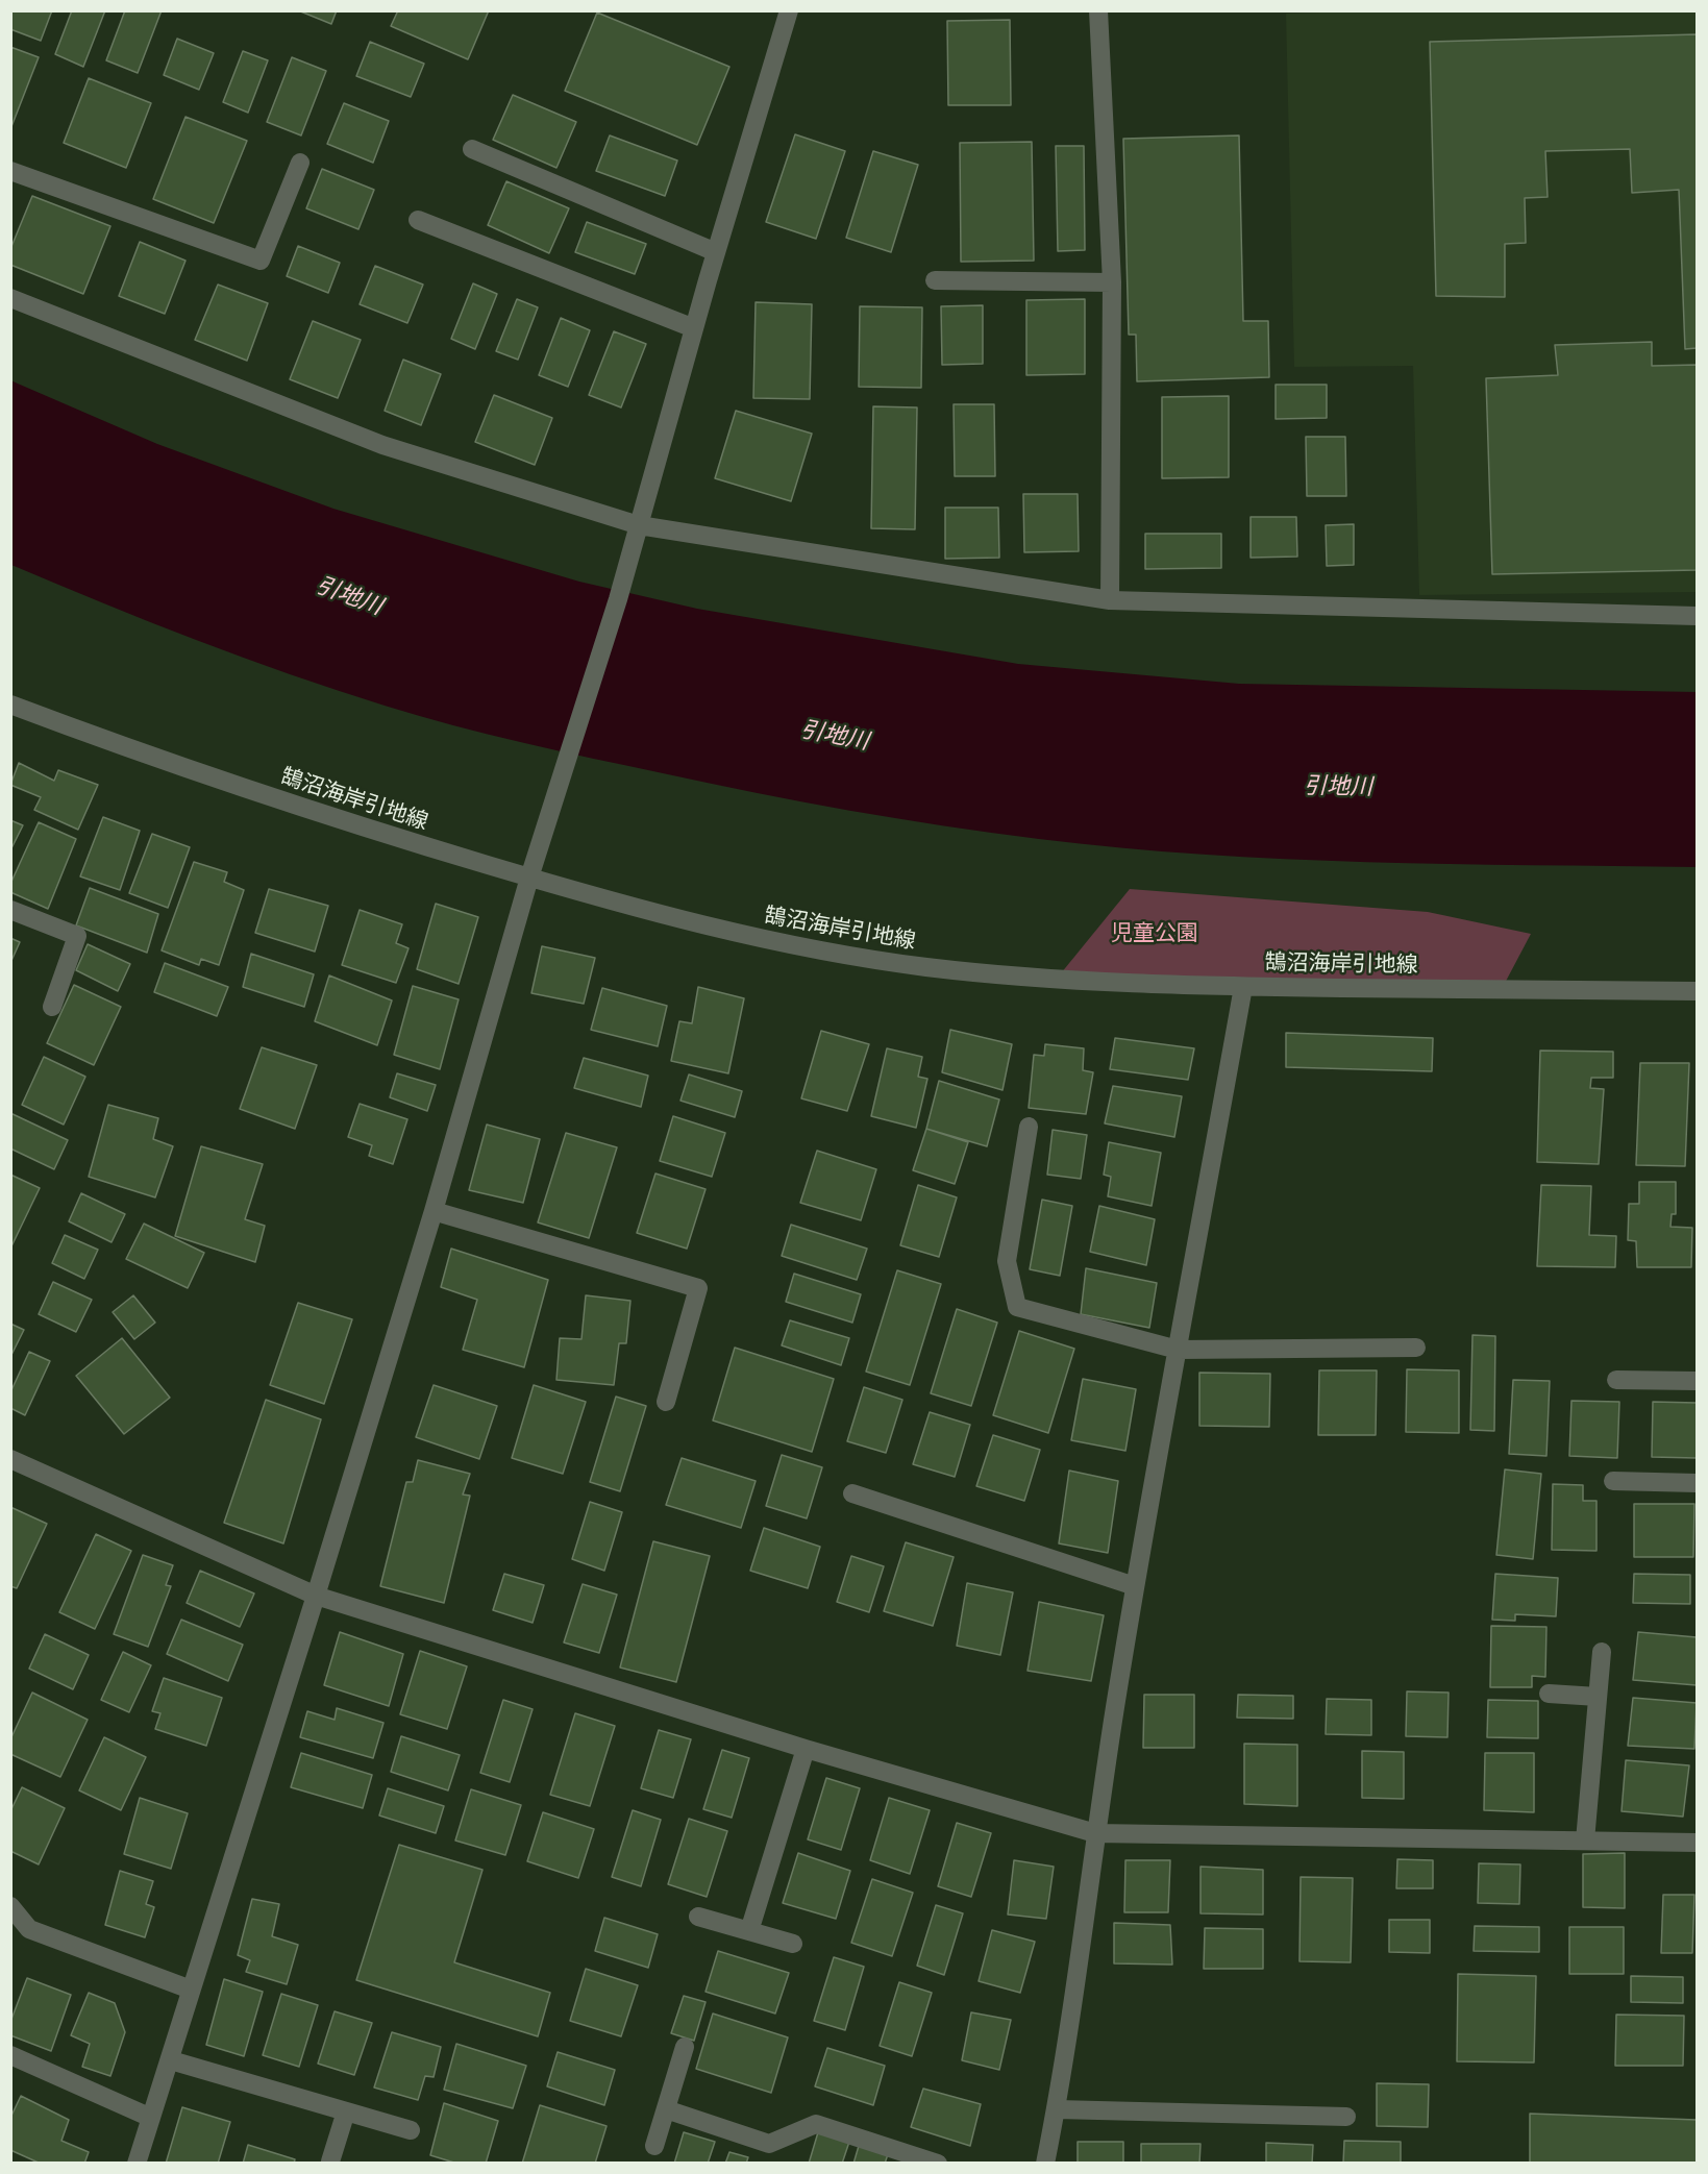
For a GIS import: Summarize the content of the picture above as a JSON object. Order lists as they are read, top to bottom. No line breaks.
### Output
{"streets":{"street":["鵠沼海岸引地線"]},"water":["引地川"],"parks":["児童公園"]}
